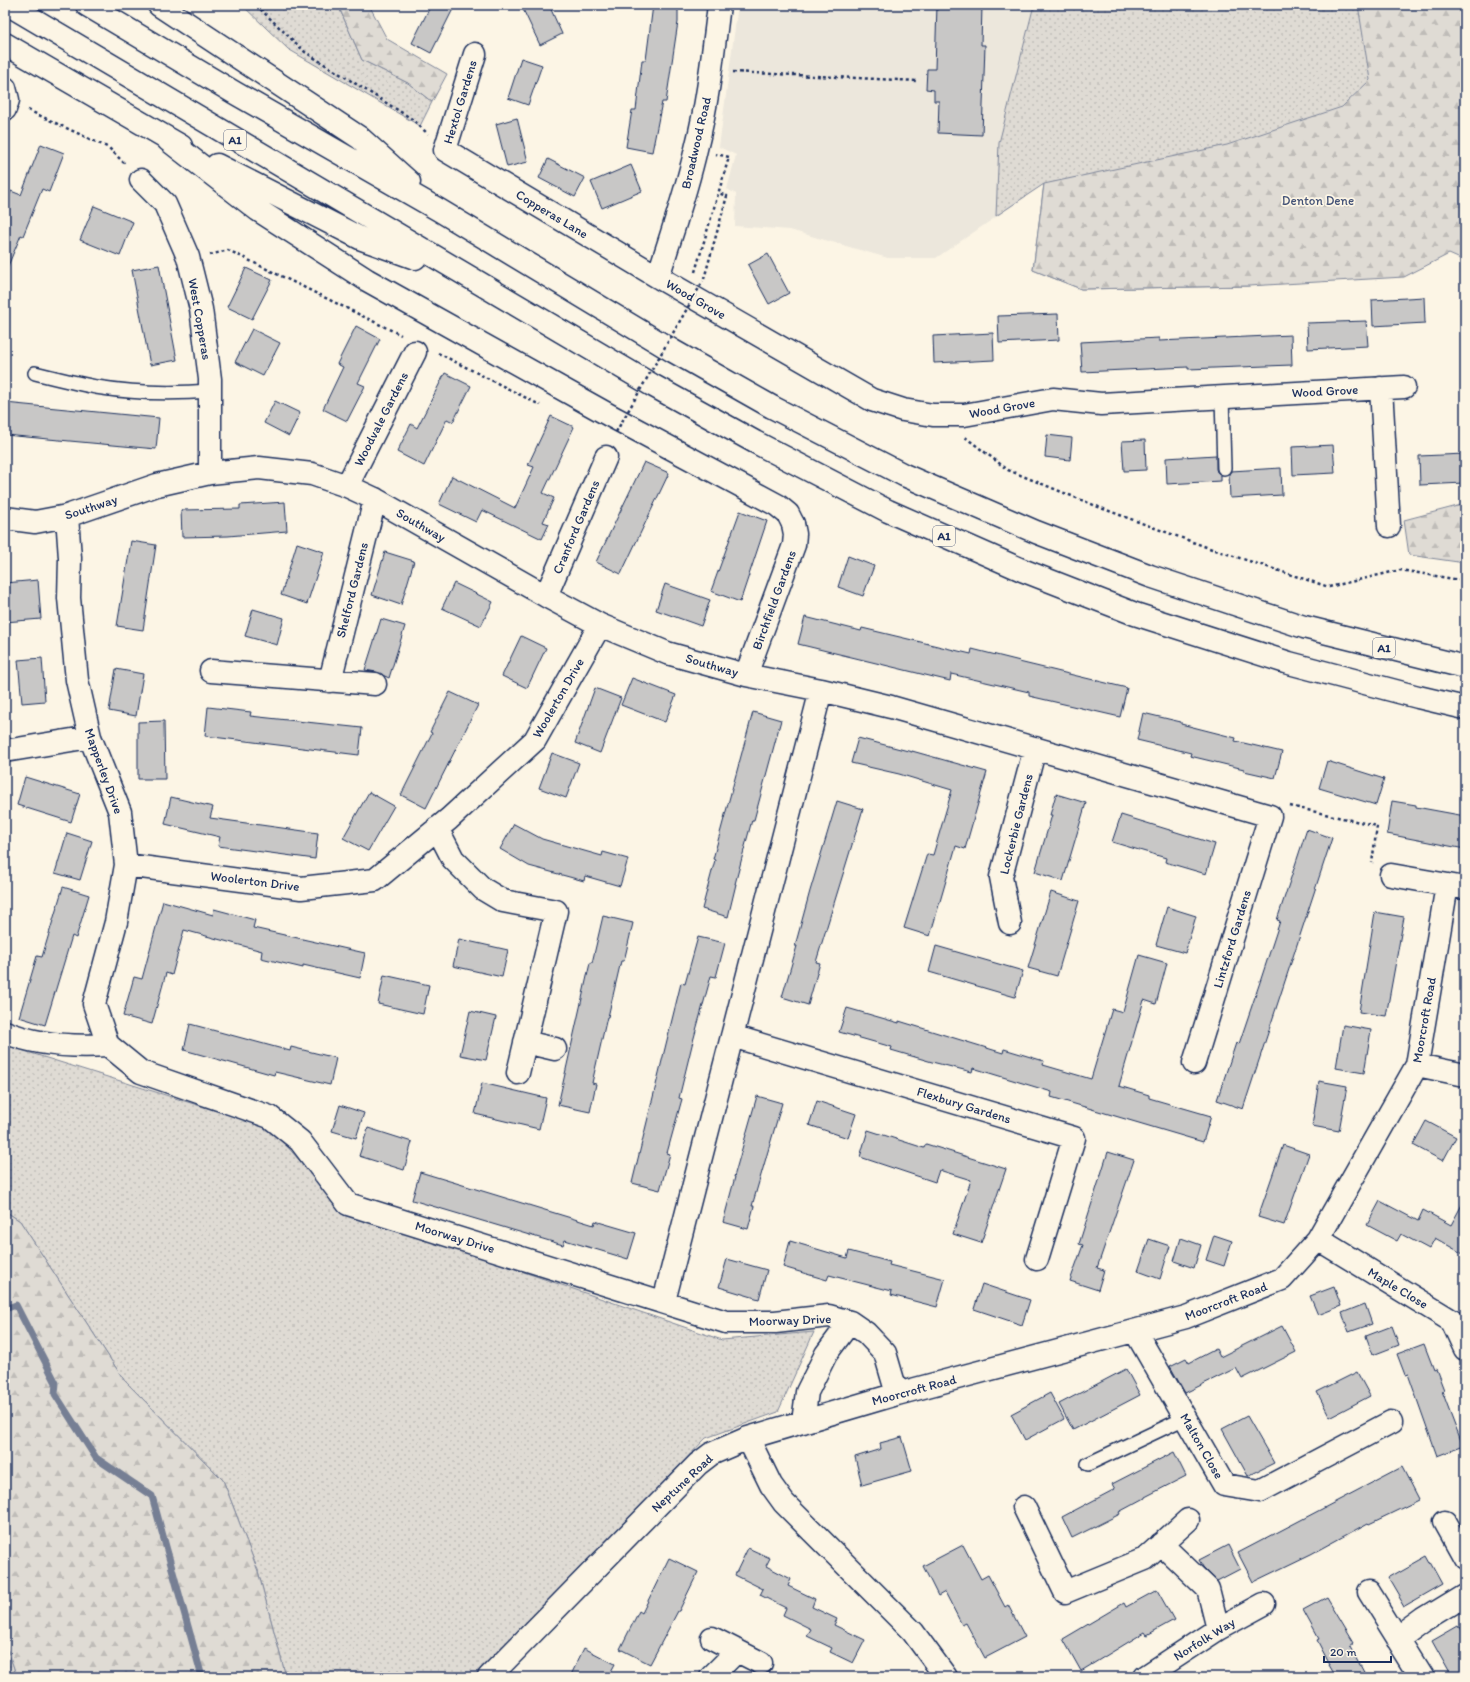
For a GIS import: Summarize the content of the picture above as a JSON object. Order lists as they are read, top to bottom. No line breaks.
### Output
{"streets":{"main road":["Hextol Gardens","A1","Broadwood Road","Copperas Lane","Wood Grove","West Copperas","Woodvale Gardens","Southway","Cranford Gardens","Shelford Gardens","Birchfield Gardens","Woolerton Drive","Mapperley Drive","Lockerbie Gardens","Lintzford Gardens","Moorcroft Road","Flexbury Gardens","Moorway Drive","Maple Close","Malton Close","Neptune Road","Norfolk Way"]},"crossings":[["Hextol Gardens","Copperas Lane"],["Broadwood Road","Copperas Lane"],["Broadwood Road","Wood Grove"],["Copperas Lane","Wood Grove"],["West Copperas","Southway"],["Woodvale Gardens","Southway"],["Southway","Cranford Gardens"],["Southway","Shelford Gardens"],["Southway","Birchfield Gardens"],["Southway","Woolerton Drive"],["Southway","Mapperley Drive"],["Southway","Lockerbie Gardens"],["Southway","Lintzford Gardens"],["Woolerton Drive","Mapperley Drive"],["Mapperley Drive","Moorway Drive"],["Moorcroft Road","Moorway Drive"],["Moorcroft Road","Maple Close"],["Moorcroft Road","Malton Close"],["Moorcroft Road","Neptune Road"]],"parks":["Denton Dene"],"scale_bar":"20 m"}
